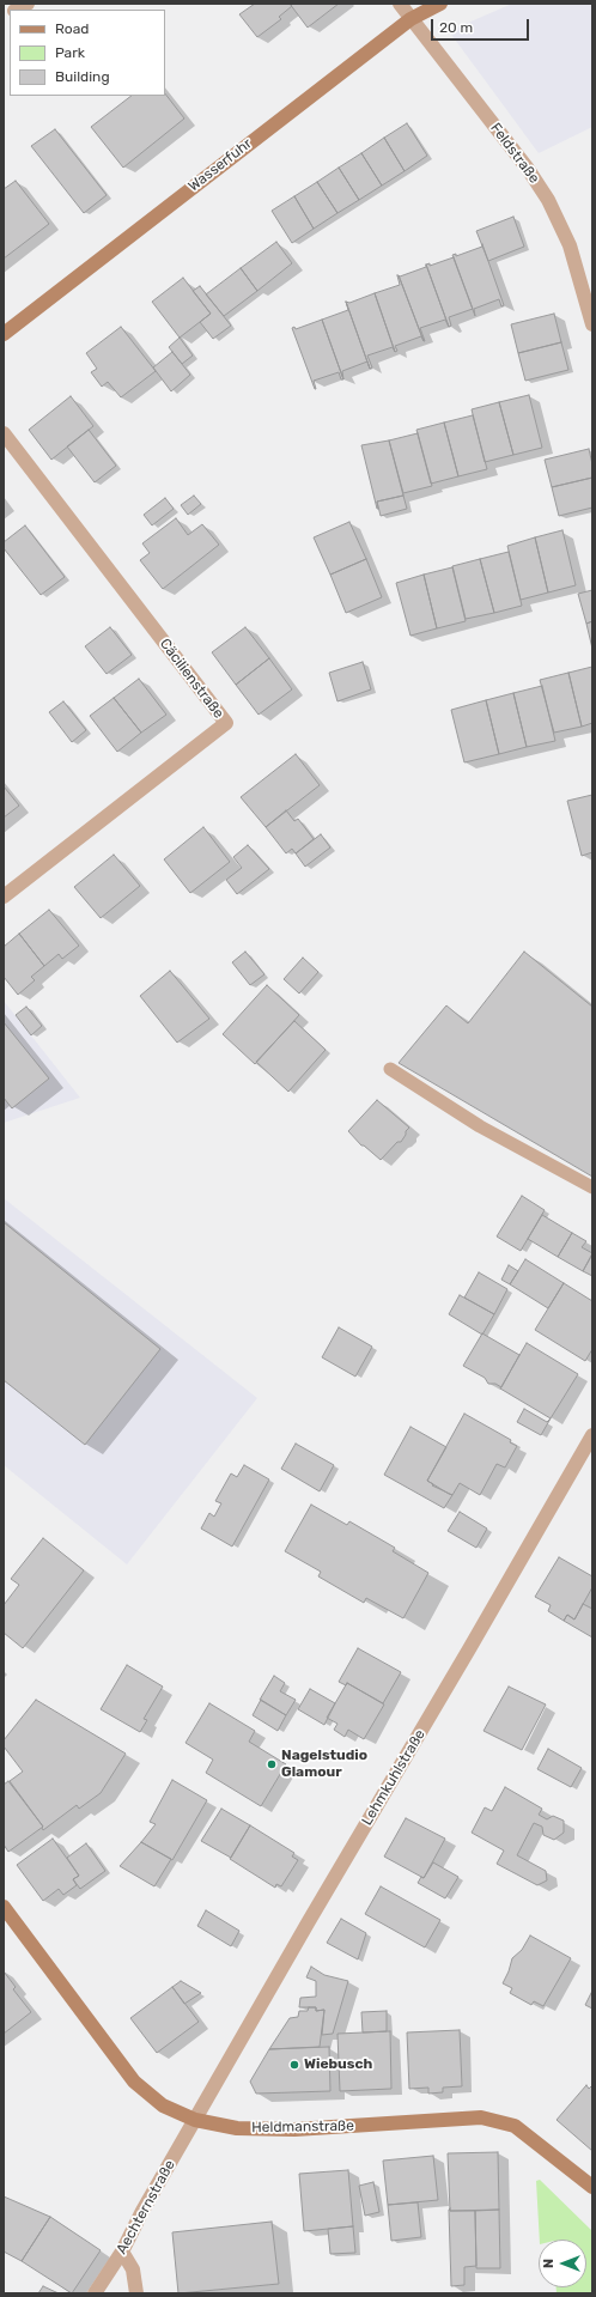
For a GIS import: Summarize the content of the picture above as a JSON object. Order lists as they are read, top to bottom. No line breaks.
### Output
{"streets":{"street":["Feldstraße","Wasserfuhr","Cäcilienstraße","Lehmkuhlstraße","Heldmanstraße","Aechternstraße"]},"crossings":[["Feldstraße","Wasserfuhr"],["Lehmkuhlstraße","Heldmanstraße"],["Lehmkuhlstraße","Aechternstraße"],["Heldmanstraße","Aechternstraße"]],"places":["Nagelstudio Glamour","Wiebusch"],"legend":["Road","Park","Building"],"scale_bar":"20 m","north":"left"}
